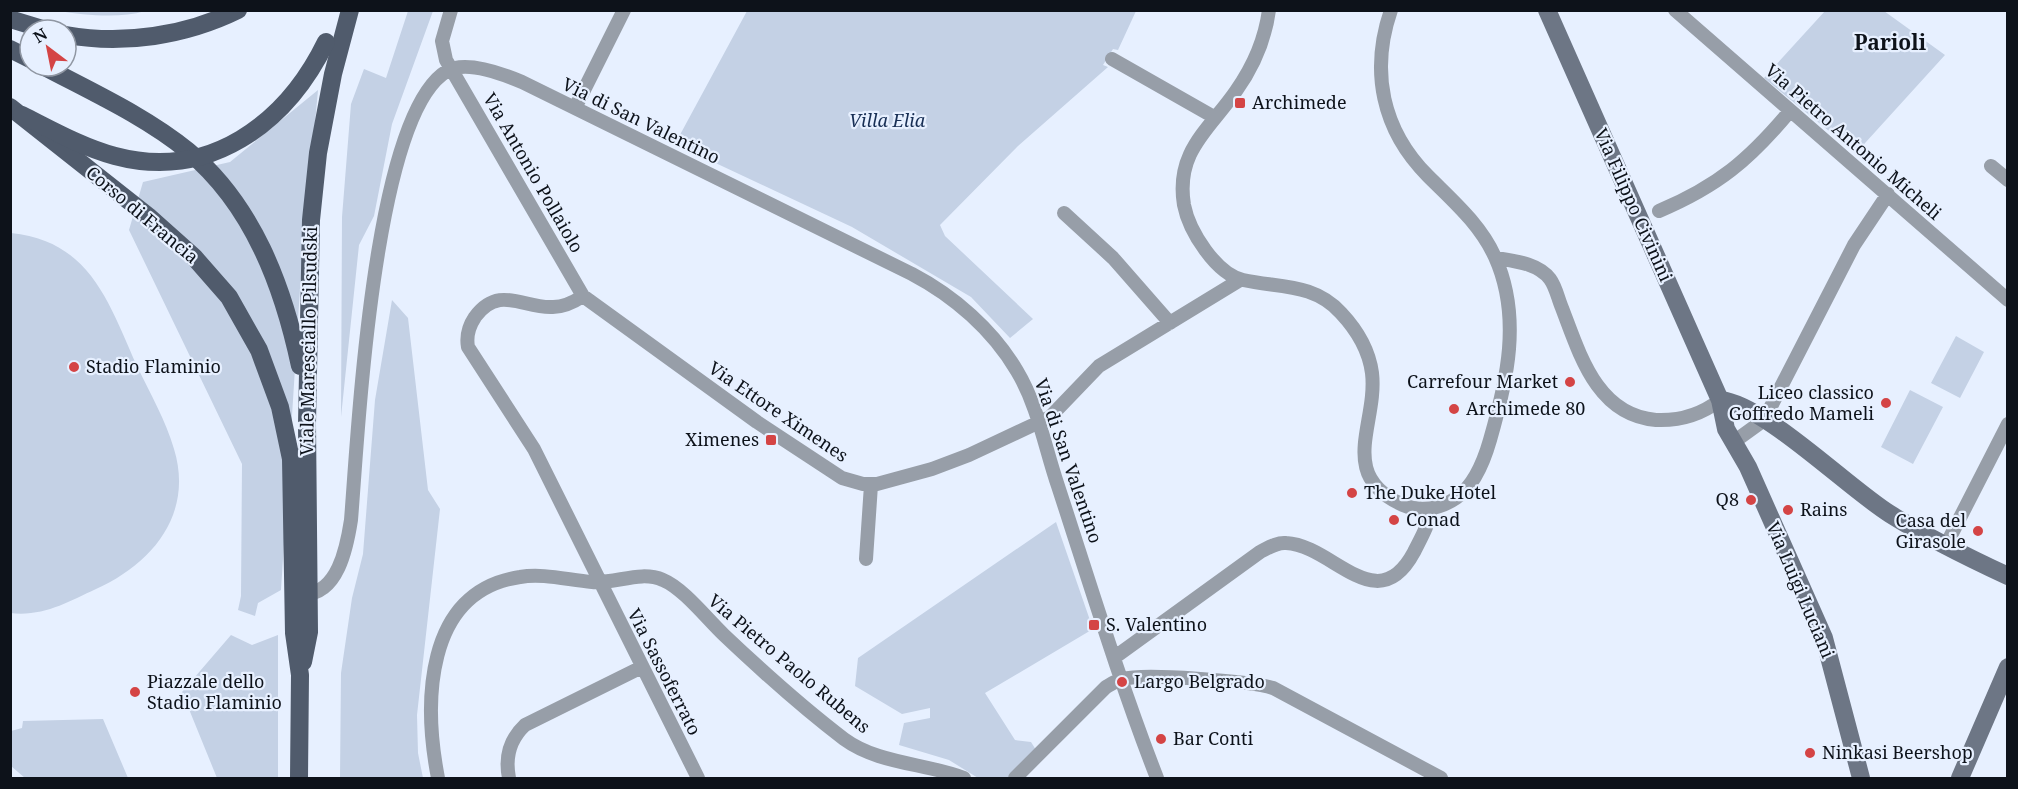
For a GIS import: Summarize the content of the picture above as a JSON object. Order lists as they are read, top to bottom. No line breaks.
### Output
{"streets":{"main road":["Corso di Francia","Viale Maresciallo Pilsudski"],"street":["Via di San Valentino","Via Pietro Antonio Micheli","Via Antonio Pollaiolo","Via Filippo Civinini","Via Ettore Ximenes","Via Luigi Luciani","Via Pietro Paolo Rubens","Via Sassoferrato"]},"crossings":[["Via di San Valentino","Via Antonio Pollaiolo"],["Via di San Valentino","Via Ettore Ximenes"],["Via Antonio Pollaiolo","Via Ettore Ximenes"],["Via Antonio Pollaiolo","Via Sassoferrato"],["Via Filippo Civinini","Via Luigi Luciani"],["Corso di Francia","Viale Maresciallo Pilsudski"],["Via Ettore Ximenes","Via Sassoferrato"],["Via Pietro Paolo Rubens","Via Sassoferrato"]],"districts":["Parioli"],"parks":["Villa Elia"],"places":{"transit":["Archimede","Ximenes","S. Valentino"],"other":["Stadio Flaminio","Carrefour Market","Liceo classico Goffredo Mameli","Archimede 80","The Duke Hotel","Q8","Rains","Conad","Casa del Girasole","Largo Belgrado","Piazzale dello Stadio Flaminio","Bar Conti","Ninkasi Beershop"]},"north":"top left"}
